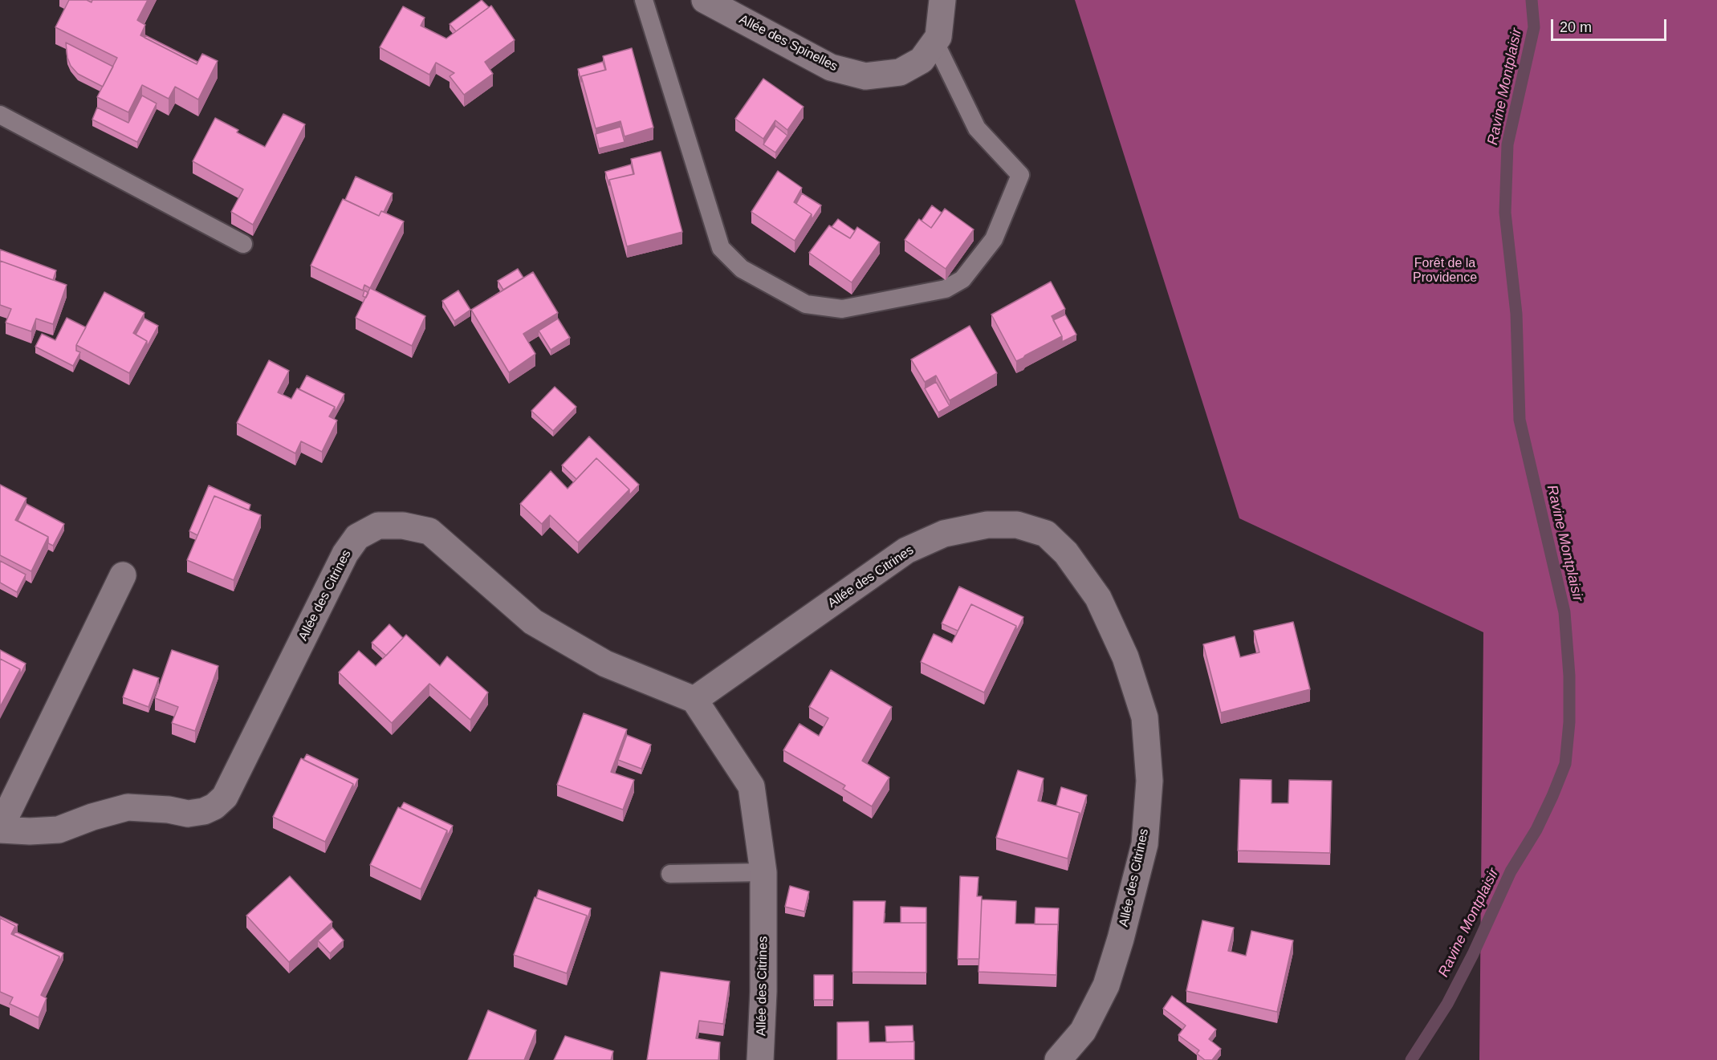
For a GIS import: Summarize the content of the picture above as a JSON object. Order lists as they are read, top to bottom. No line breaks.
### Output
{"streets":{"street":["Allée des Spinelles","Allée des Citrines"]},"water":["Ravine Montplaisir"],"parks":["Forêt de la Providence"],"scale_bar":"20 m"}
